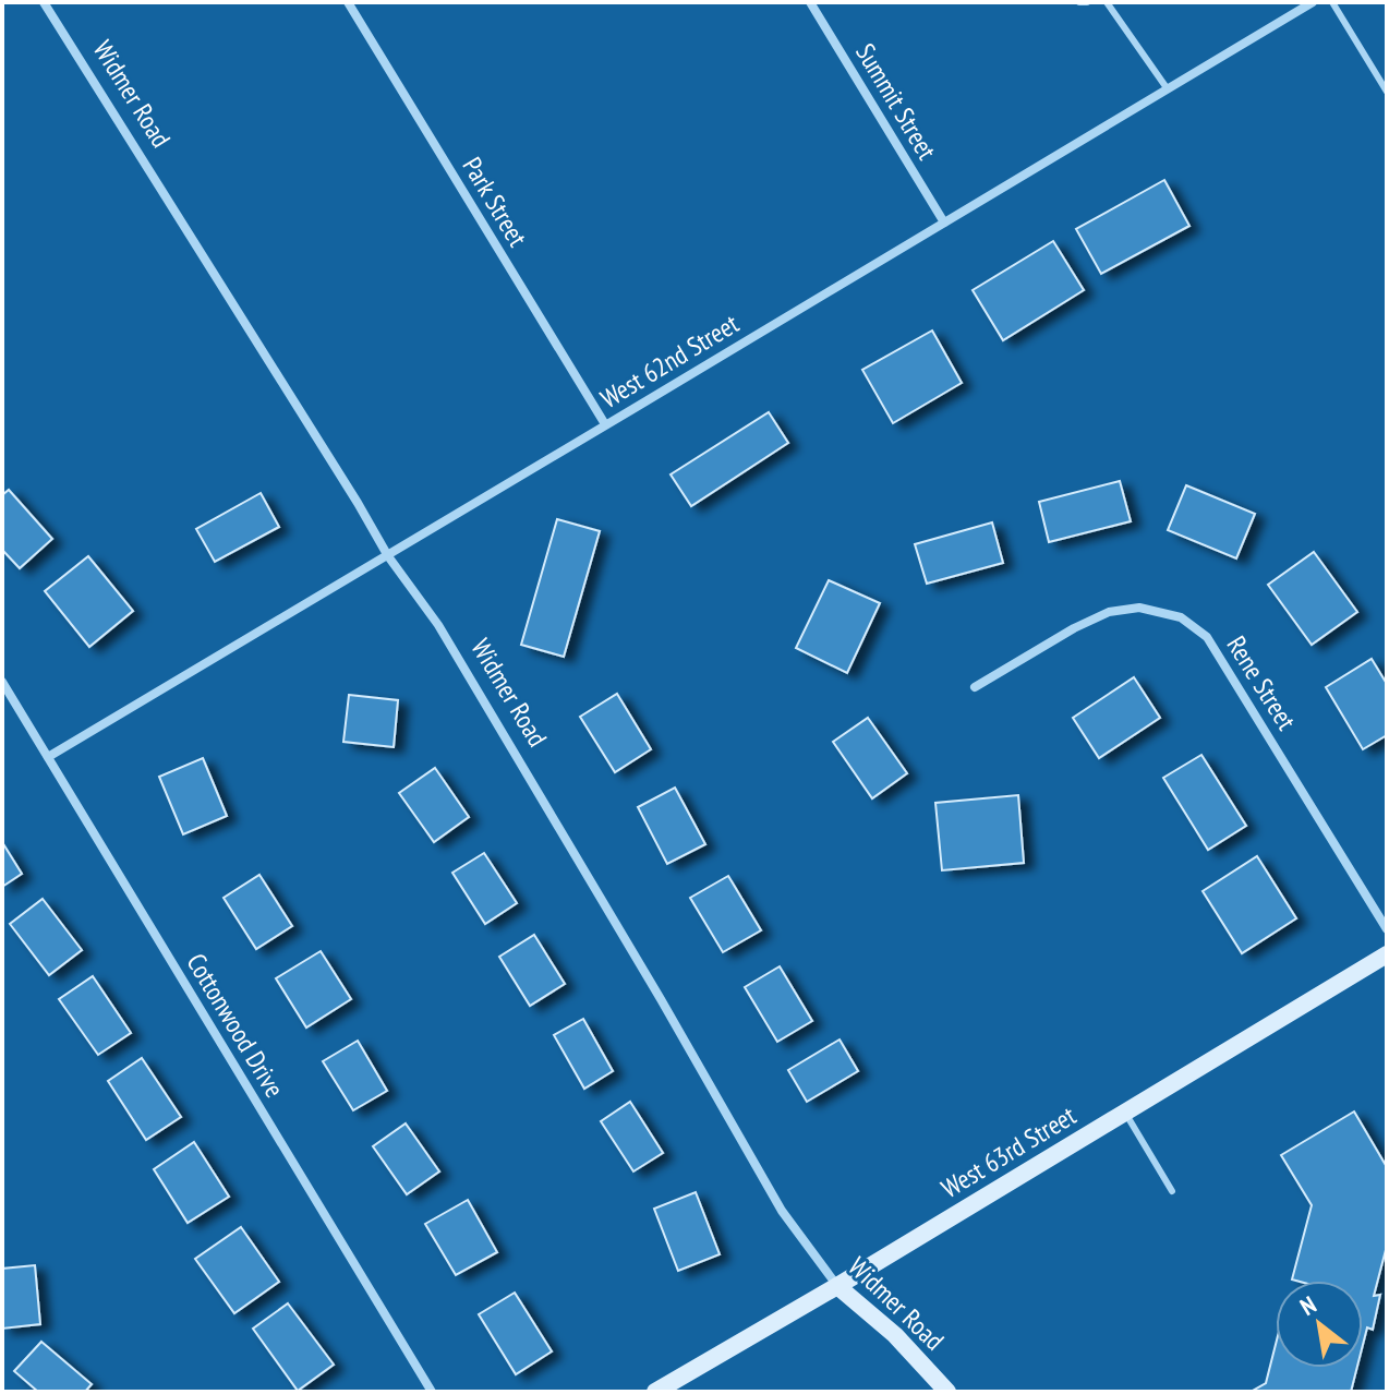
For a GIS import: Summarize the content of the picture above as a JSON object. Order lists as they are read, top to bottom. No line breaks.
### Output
{"streets":{"street":["Widmer Road","Summit Street","Park Street","West 62nd Street","Rene Street","Cottonwood Drive","West 63rd Street"]},"crossings":[["Widmer Road","West 62nd Street"],["Widmer Road","West 63rd Street"],["Summit Street","West 62nd Street"],["Park Street","West 62nd Street"],["West 62nd Street","Cottonwood Drive"]],"north":"top left"}
